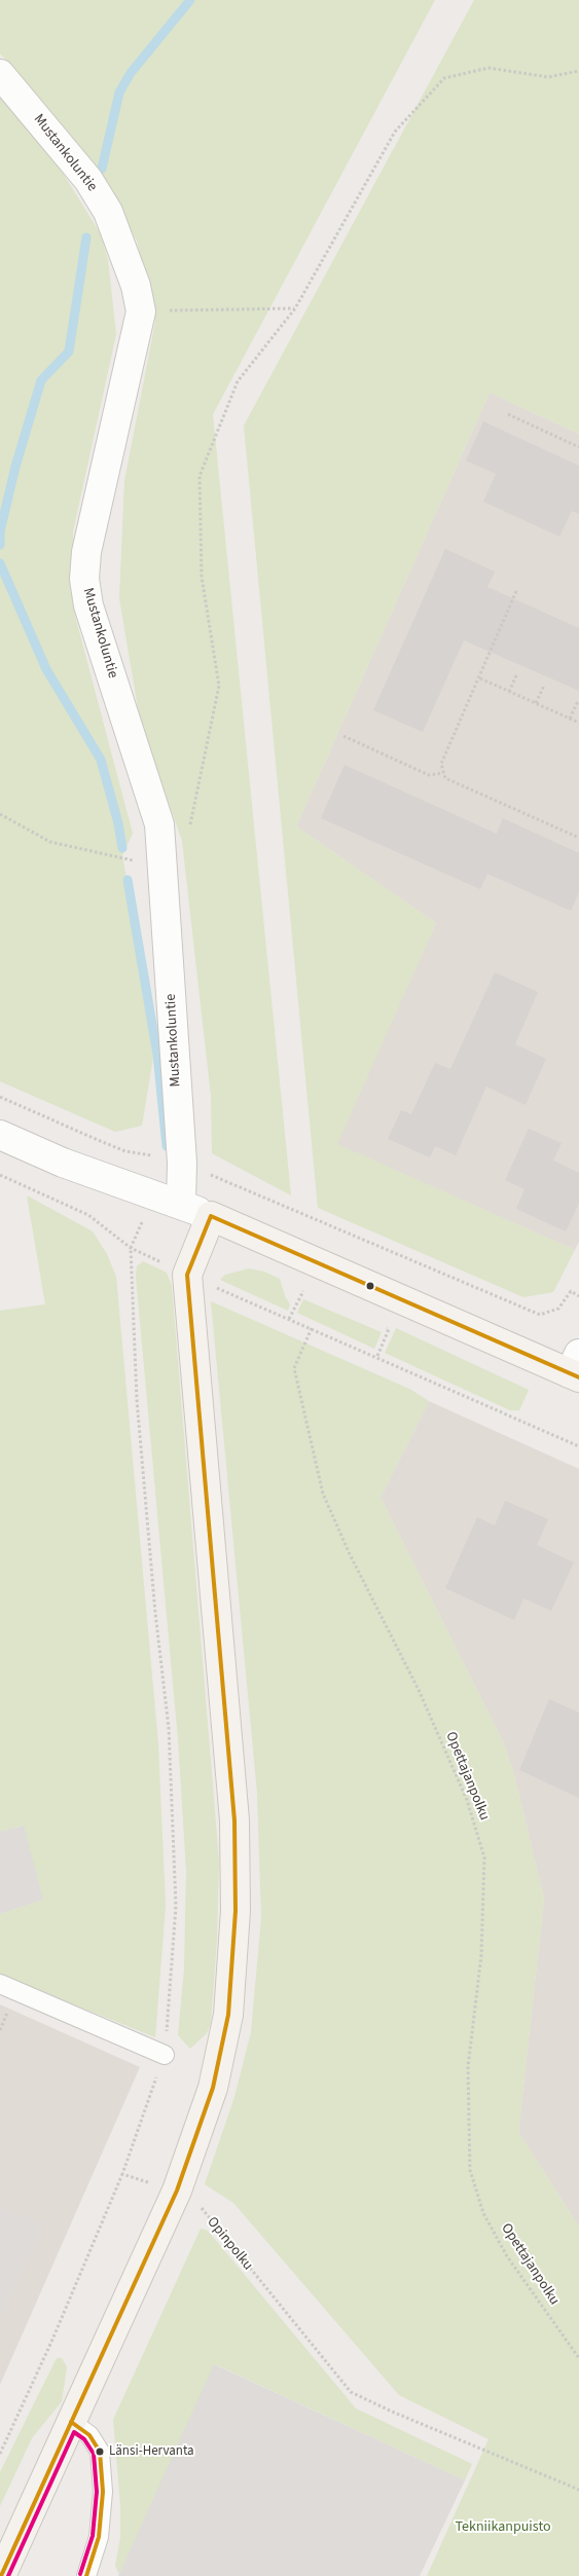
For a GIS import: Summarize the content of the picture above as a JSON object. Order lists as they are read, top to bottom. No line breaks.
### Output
{"streets":{"street":["Mustankoluntie"],"path":["Opettajanpolku","Opinpolku"]},"parks":["Tekniikanpuisto"],"places":["Länsi-Hervanta"]}
